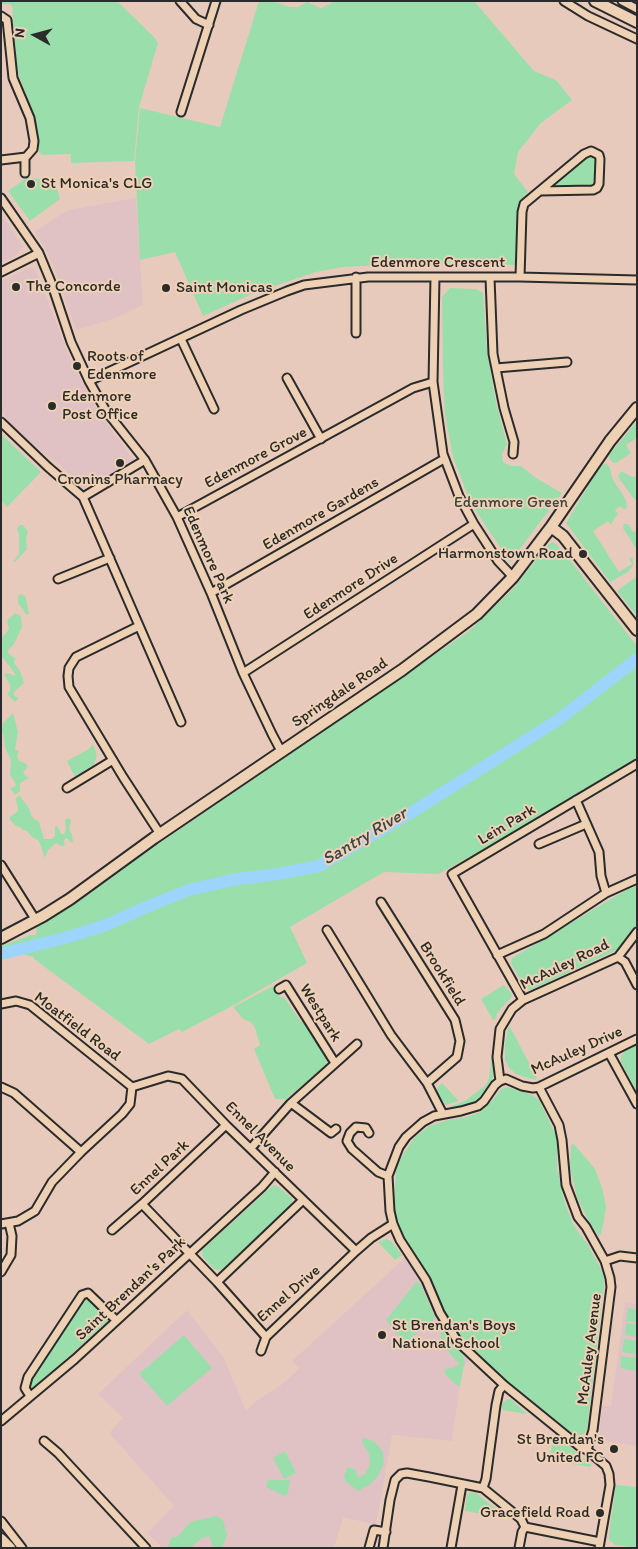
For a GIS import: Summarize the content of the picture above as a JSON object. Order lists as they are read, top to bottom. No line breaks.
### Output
{"streets":{"street":["Edenmore Crescent","Edenmore Grove","Edenmore Gardens","Edenmore Park","Edenmore Drive","Springdale Road","Lein Park","McAuley Road","Brookfield","Westpark","Moatfield Road","McAuley Drive","Ennel Avenue","Ennel Park","Saint Brendan's Park","Ennel Drive","McAuley Avenue"]},"crossings":[["Edenmore Crescent","Edenmore Park"],["Edenmore Grove","Edenmore Park"],["Edenmore Gardens","Edenmore Park"],["Edenmore Park","Edenmore Drive"],["Edenmore Park","Springdale Road"],["McAuley Road","McAuley Drive"],["Westpark","Ennel Avenue"],["Moatfield Road","Ennel Avenue"],["McAuley Drive","McAuley Avenue"],["Ennel Avenue","Ennel Park"],["Ennel Avenue","Saint Brendan's Park"],["Ennel Avenue","Ennel Drive"],["Ennel Park","Ennel Drive"],["Saint Brendan's Park","Ennel Drive"]],"water":["Santry River"],"parks":["Edenmore Green"],"places":["St Monica's CLG","The Concorde","Saint Monicas","Roots of Edenmore","Edenmore Post Office","Cronins Pharmacy","Harmonstown Road","St Brendan's Boys National School","St Brendan's United FC","Gracefield Road"],"north":"left"}
